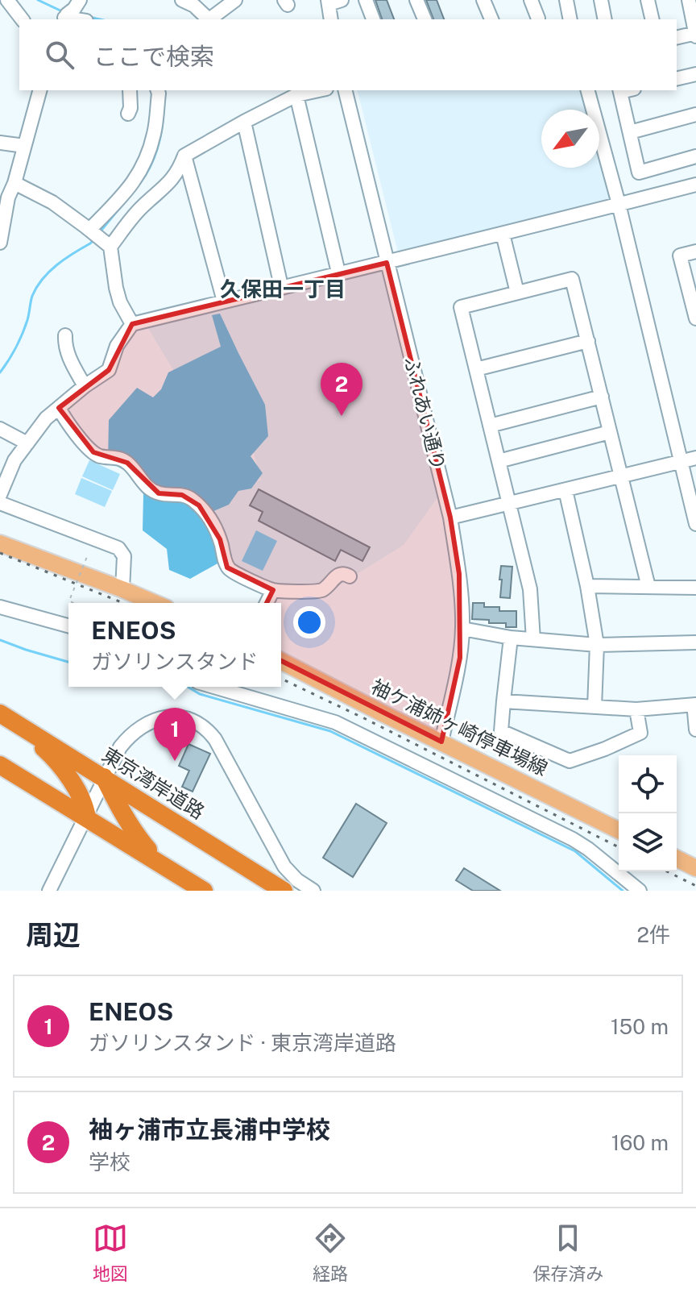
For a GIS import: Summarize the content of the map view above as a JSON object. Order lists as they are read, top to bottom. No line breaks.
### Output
{"streets":{"highway":["東京湾岸道路"],"main road":["袖ケ浦姉ヶ崎停車場線"],"street":["ふれあい通り"]},"crossings":[["ふれあい通り","袖ケ浦姉ヶ崎停車場線"]],"districts":["久保田一丁目"],"north":"bottom left","page":{"search":"ここで検索","pins":["2","1"],"popup":["ENEOS","ガソリンスタンド"],"heading":["周辺","2件"],"list":[{"mark":"1","name":"ENEOS","note":"ガソリンスタンド · 東京湾岸道路","value":"150 m"},{"mark":"2","name":"袖ヶ浦市立長浦中学校","note":"学校","value":"160 m"}],"nav":["地図","経路","保存済み"]}}
